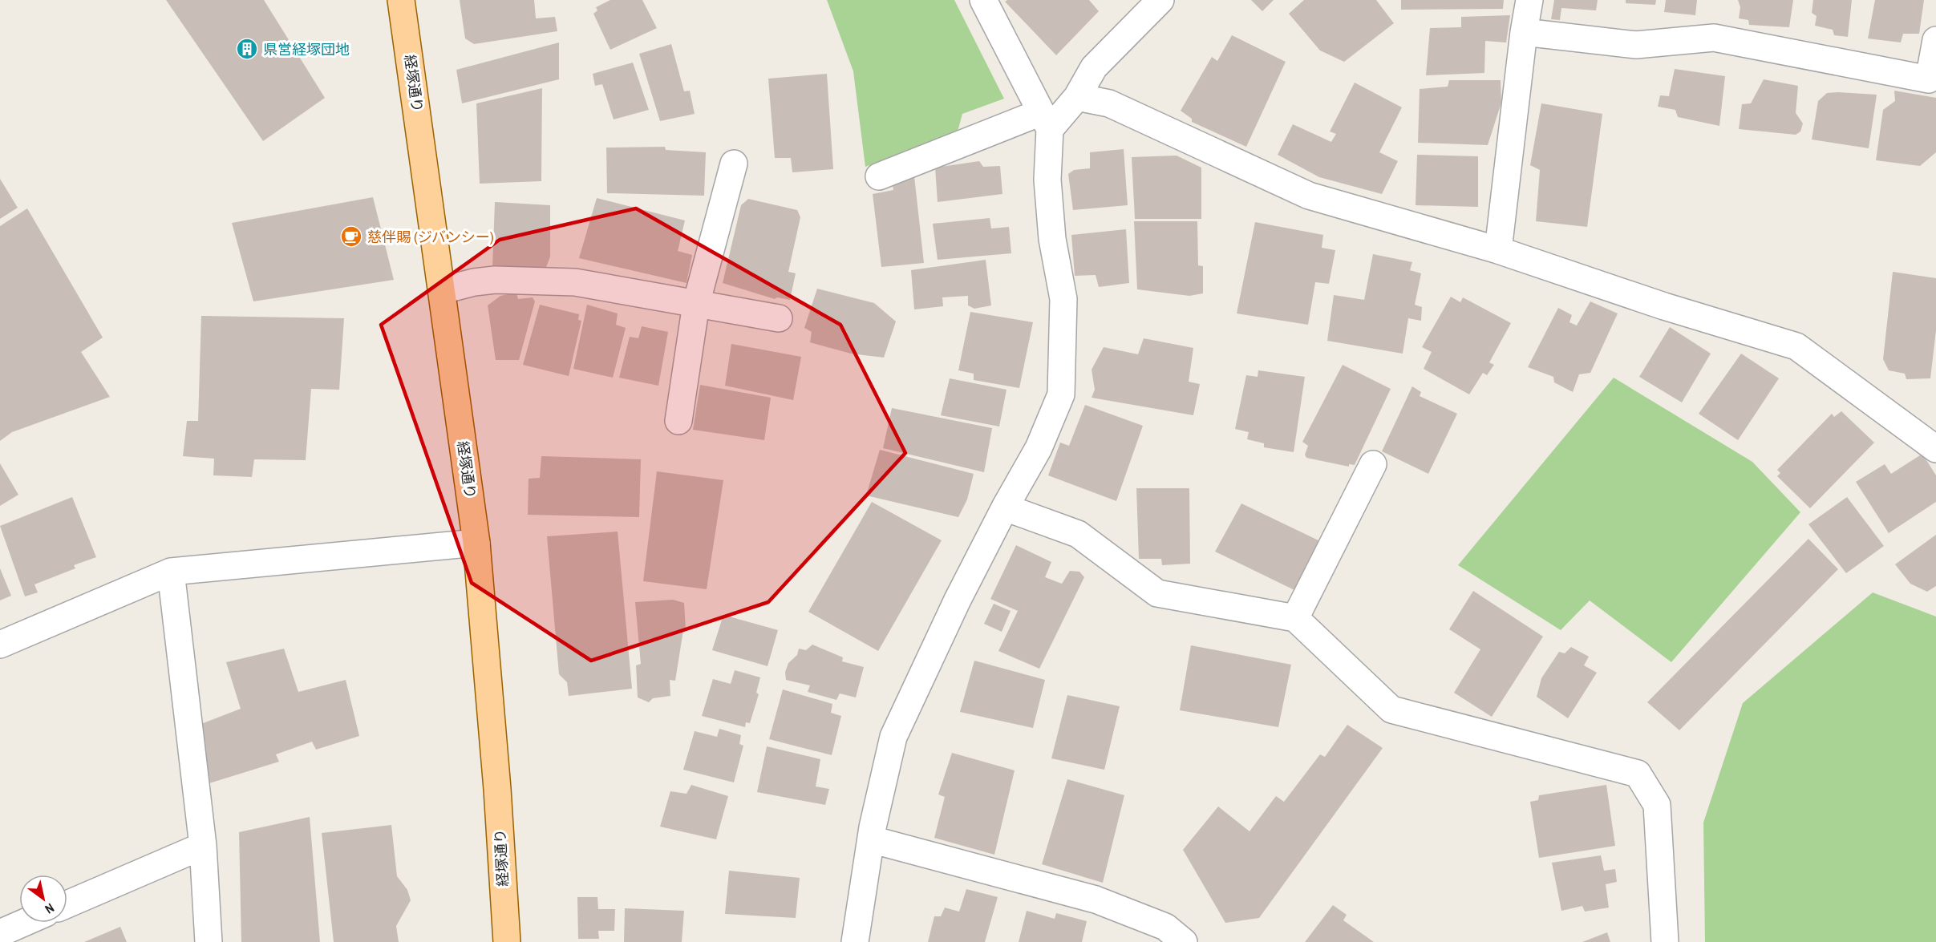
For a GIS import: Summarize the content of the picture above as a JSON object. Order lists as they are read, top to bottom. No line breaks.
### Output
{"streets":{"main road":["経塚通り"]},"places":{"building":["県営経塚団地"],"cafe":["慈伴賜 (ジバンシー)"]},"north":"bottom right"}
